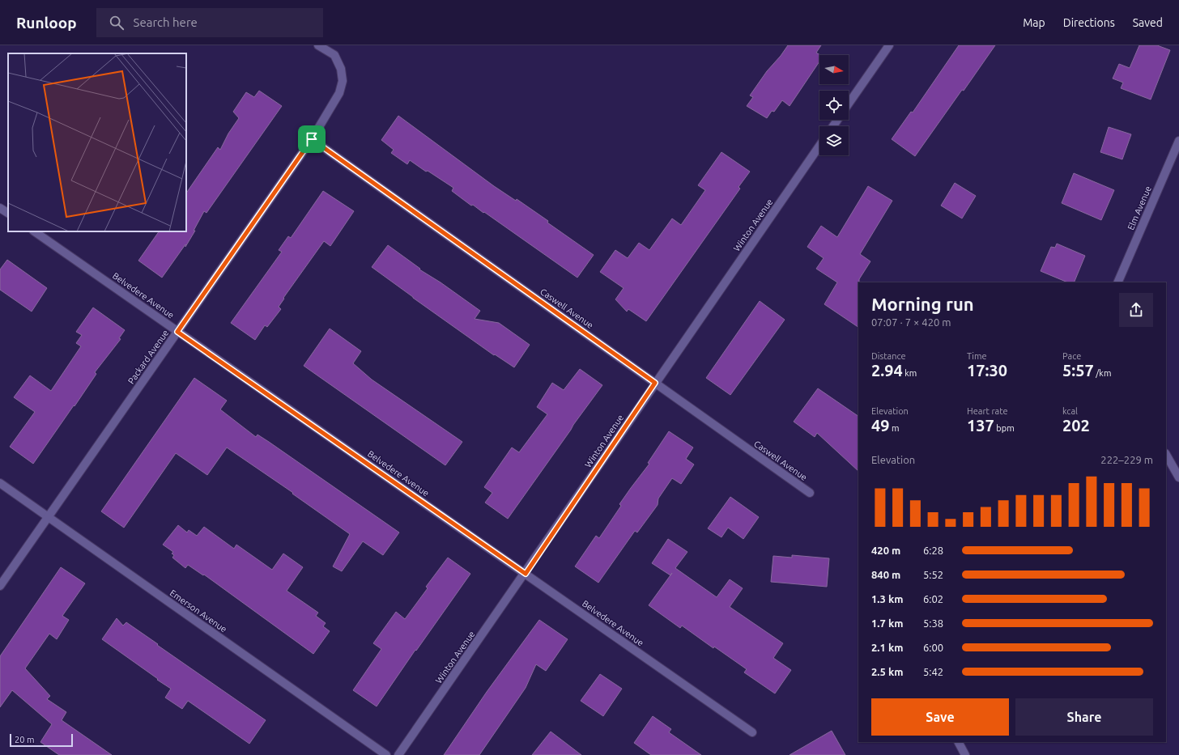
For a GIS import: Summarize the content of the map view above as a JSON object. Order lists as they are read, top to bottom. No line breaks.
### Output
{"streets":{"street":["Elm Avenue","Winton Avenue","Belvedere Avenue","Caswell Avenue","Packard Avenue","Emerson Avenue"]},"crossings":[["Winton Avenue","Belvedere Avenue"],["Winton Avenue","Caswell Avenue"],["Belvedere Avenue","Packard Avenue"],["Caswell Avenue","Packard Avenue"],["Packard Avenue","Emerson Avenue"]],"scale_bar":"20 m","north":"right","page":{"header":"Runloop","search":"Search here","nav":["Map","Directions","Saved"],"heading":["Morning run","07:07 · 7 × 420 m"],"stats":[["Distance","2.94 km"],["Time","17:30"],["Pace","5:57 /km"],["Elevation","49 m"],["Heart rate","137 bpm"],["kcal","202"]],"chart":["Elevation","222–229 m"],"list":[{"name":"420 m","note":"6:28"},{"name":"840 m","note":"5:52"},{"name":"1.3 km","note":"6:02"},{"name":"1.7 km","note":"5:38"},{"name":"2.1 km","note":"6:00"},{"name":"2.5 km","note":"5:42"}],"buttons":["Save","Share"],"scale":"20 m"}}
